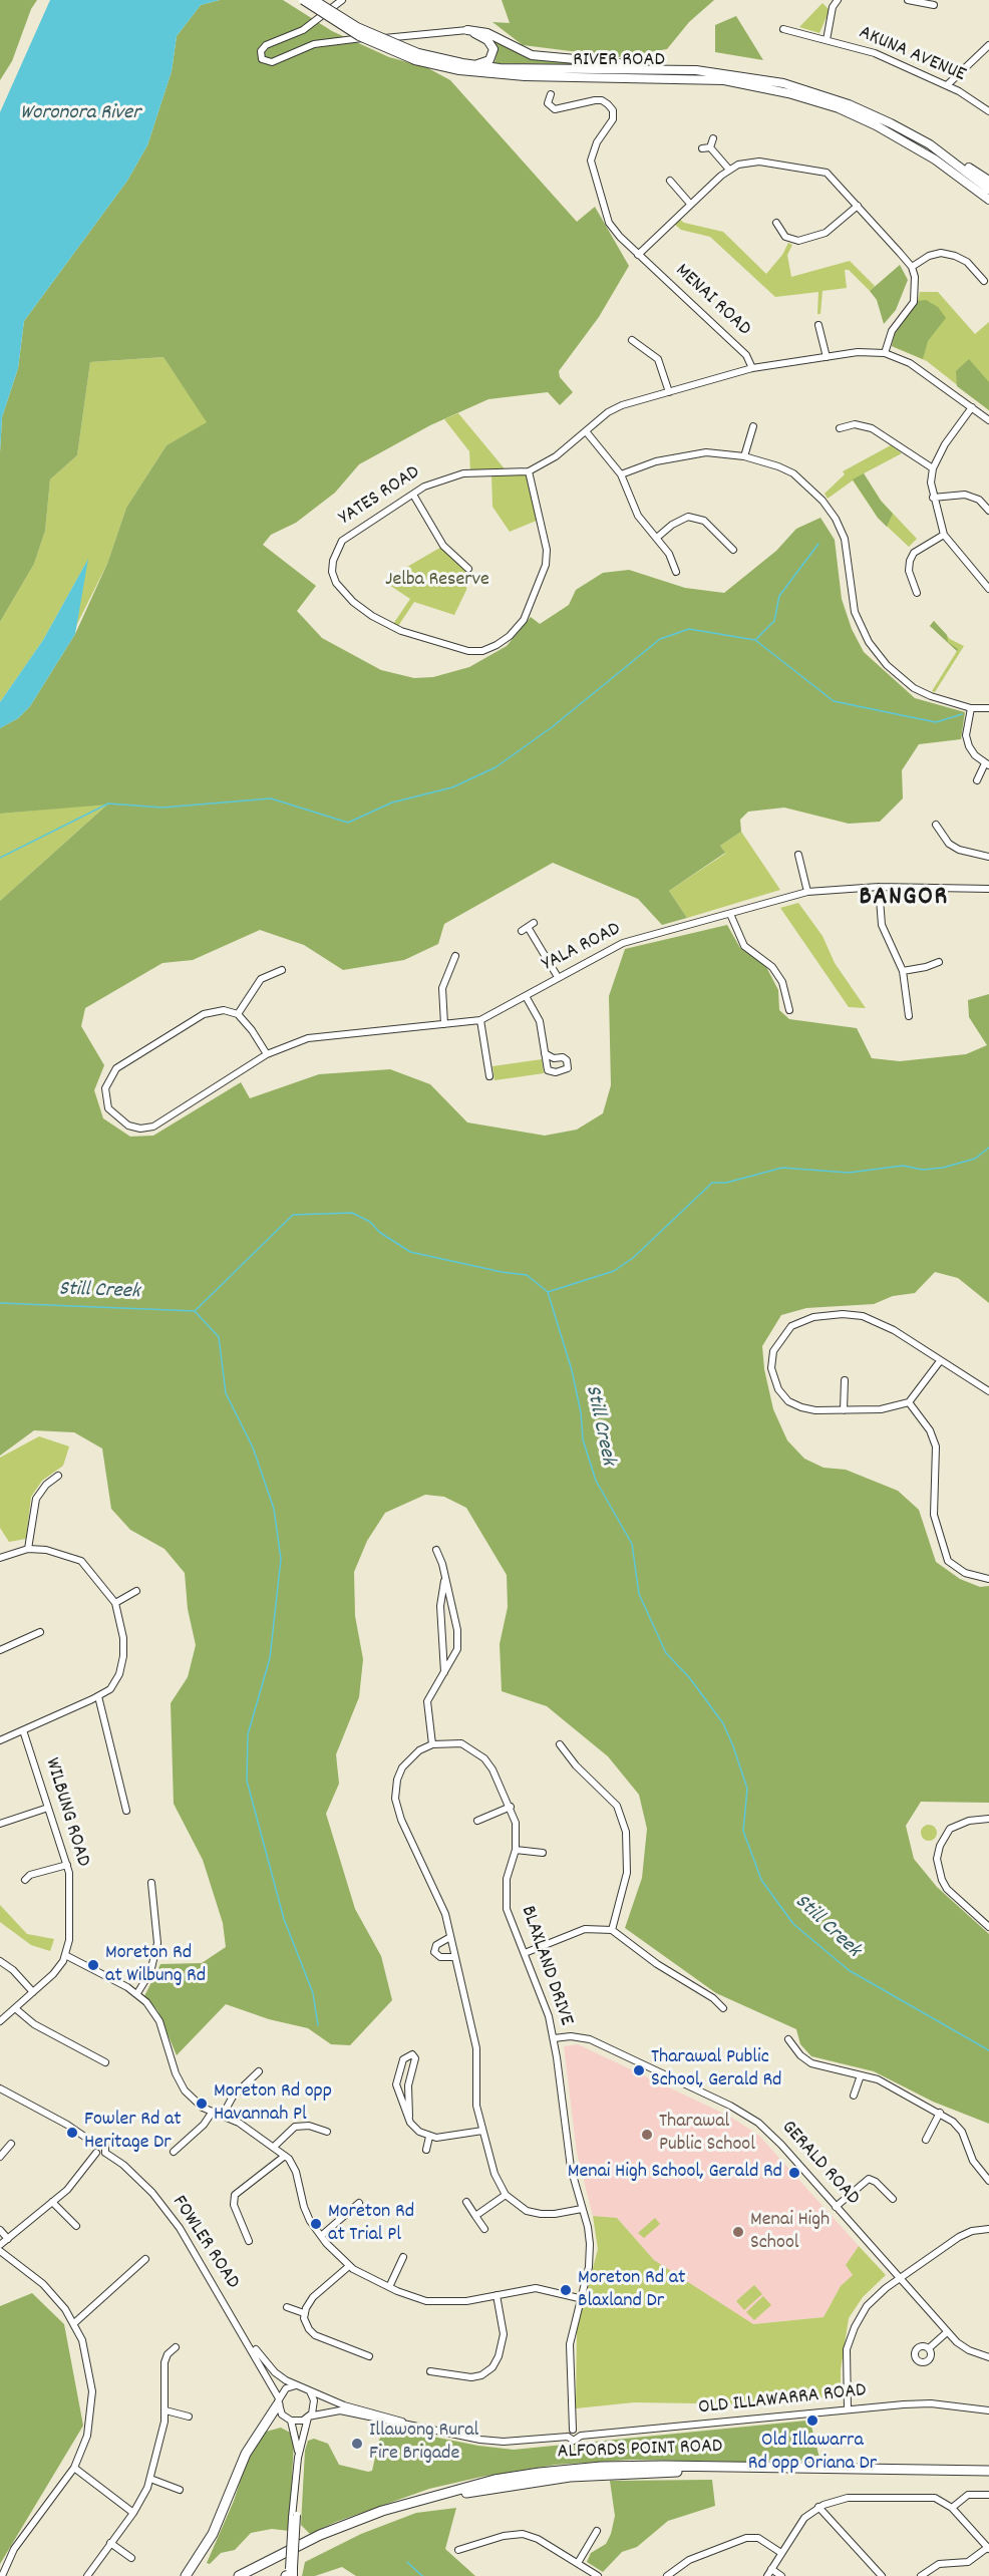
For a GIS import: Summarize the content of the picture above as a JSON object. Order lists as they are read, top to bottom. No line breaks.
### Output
{"streets":{"highway":["ALFORDS POINT ROAD"],"main road":["RIVER ROAD"],"street":["AKUNA AVENUE","MENAI ROAD","YATES ROAD","YALA ROAD","WILBUNG ROAD","BLAXLAND DRIVE","GERALD ROAD","FOWLER ROAD","OLD ILLAWARRA ROAD"]},"crossings":[["MENAI ROAD","YATES ROAD"],["BLAXLAND DRIVE","GERALD ROAD"]],"districts":["BANGOR"],"water":["Woronora River","Still Creek"],"parks":["Jelba Reserve"],"places":["Moreton Rd at Wilbung Rd","Tharawal Public School, Gerald Rd","Moreton Rd opp Havannah Pl","Fowler Rd at Heritage Dr","Tharawal Public School","Menai High School, Gerald Rd","Moreton Rd at Trial Pl","Menai High School","Moreton Rd at Blaxland Dr","Old Illawarra Rd opp Oriana Dr","Illawong Rural Fire Brigade"]}
